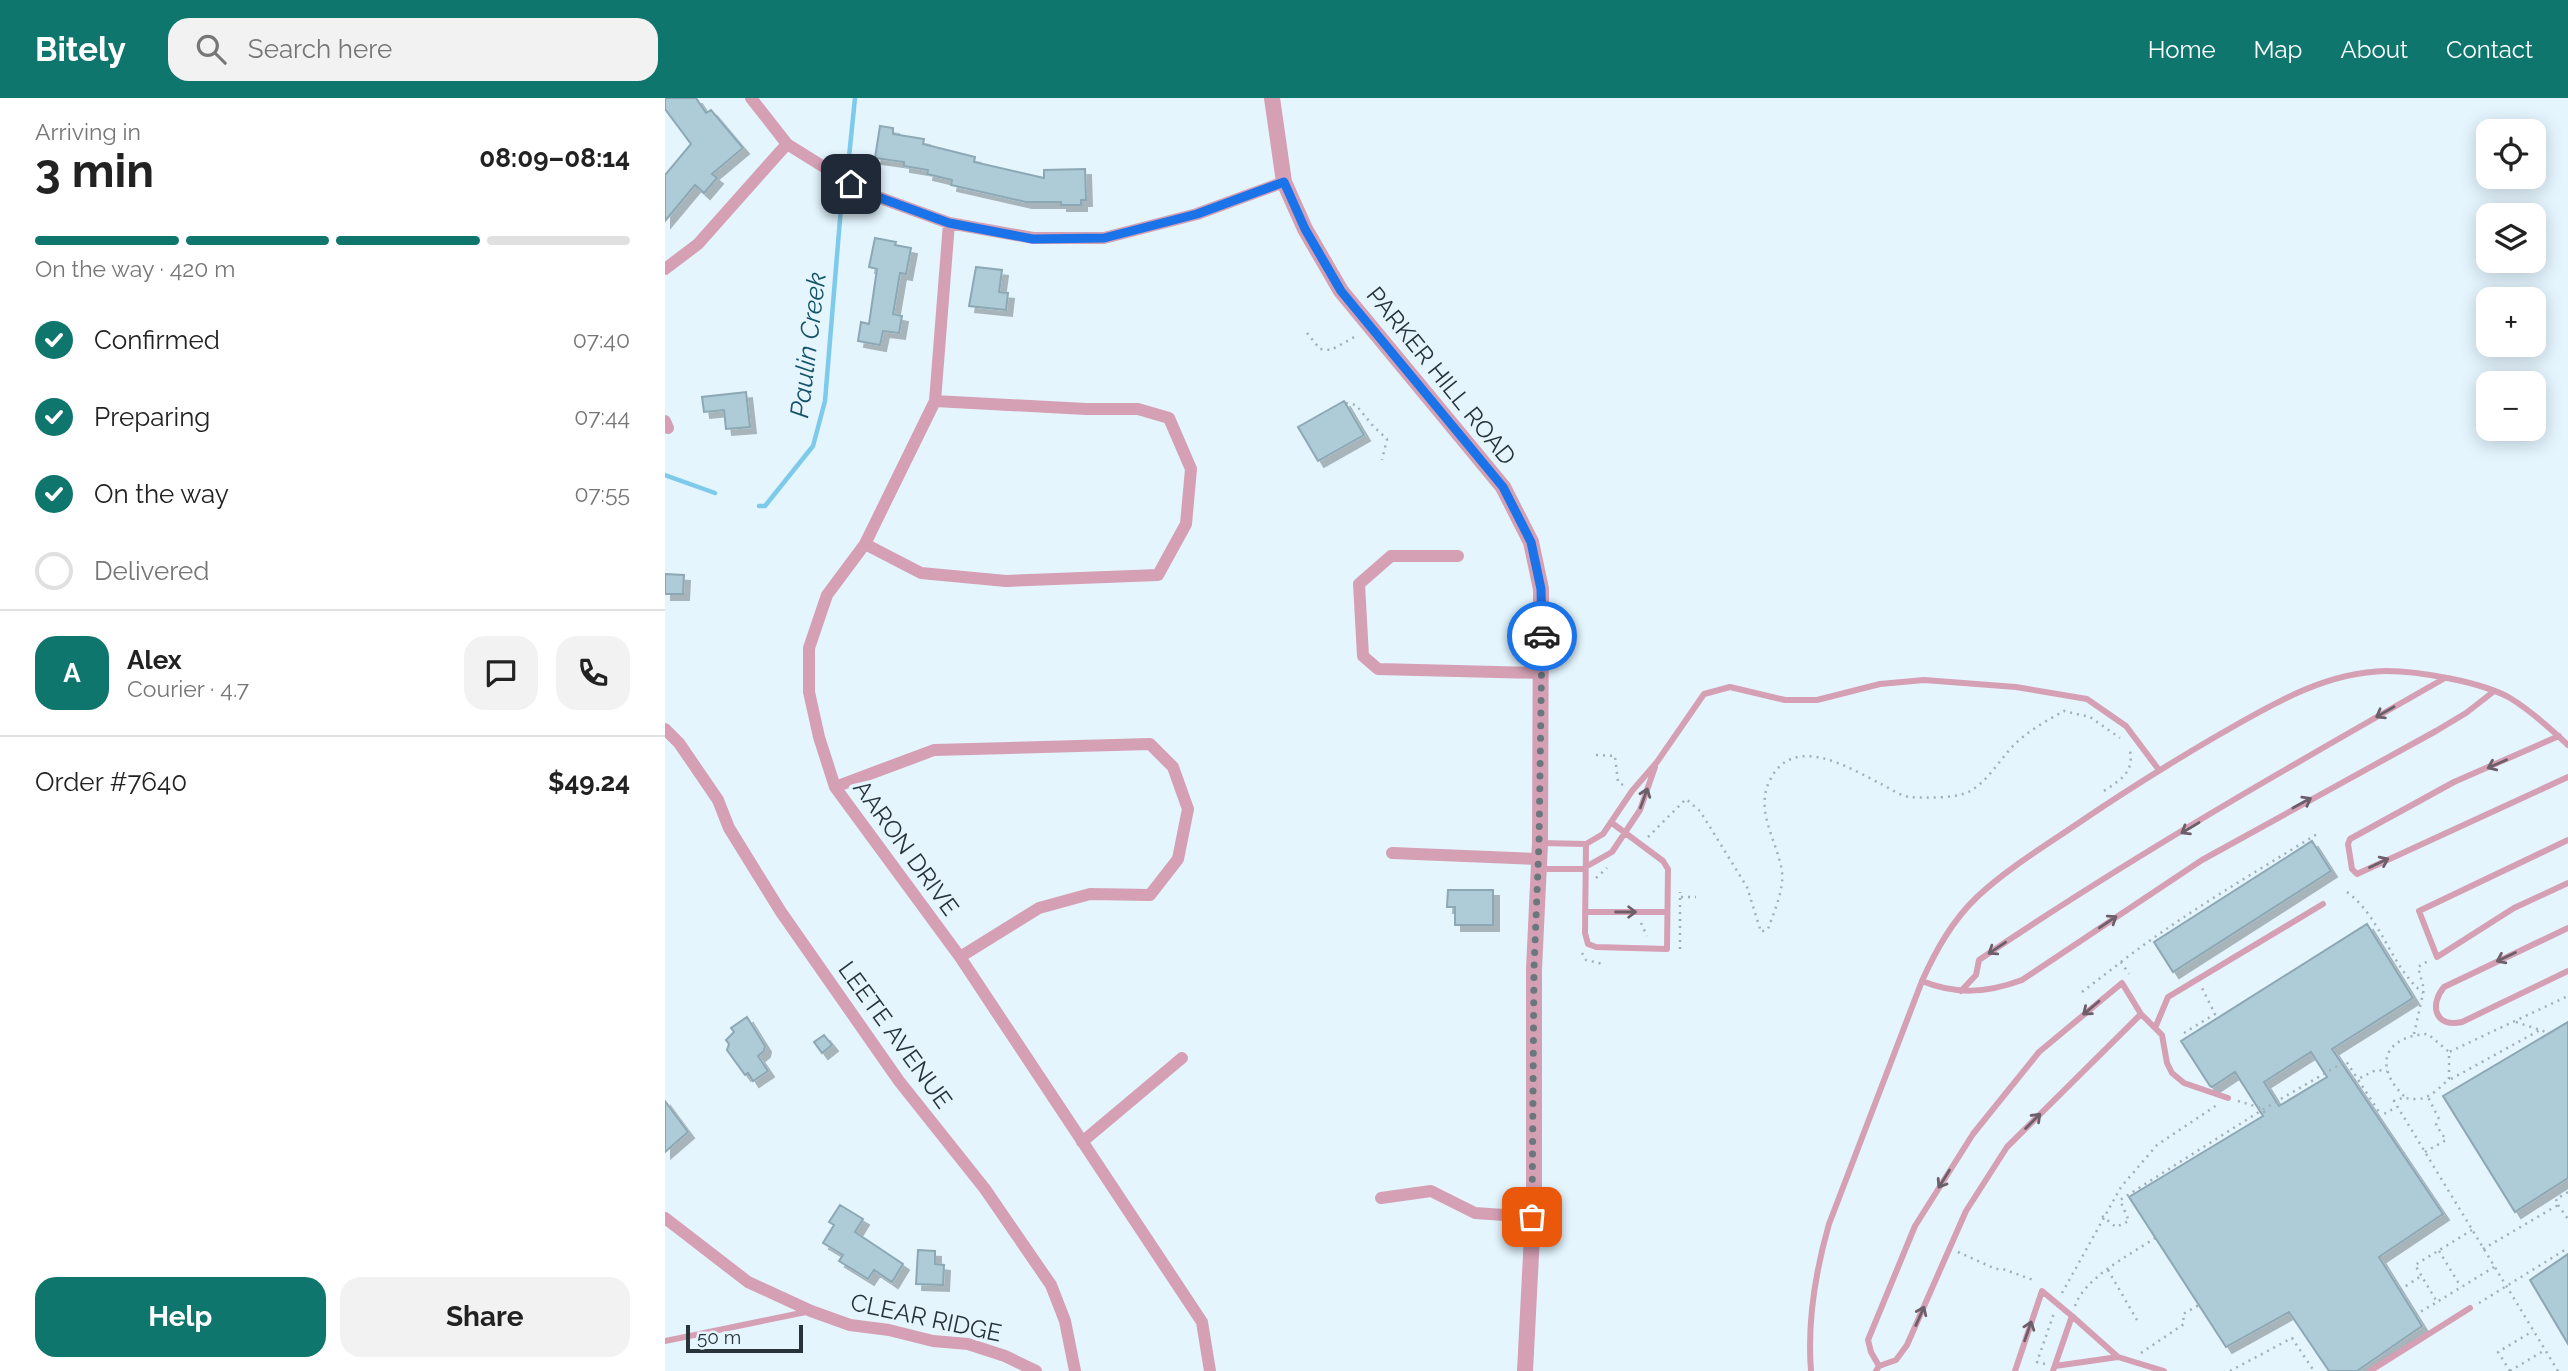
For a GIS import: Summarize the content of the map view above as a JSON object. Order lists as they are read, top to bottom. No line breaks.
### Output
{"streets":{"street":["PARKER HILL ROAD","AARON DRIVE","LEETE AVENUE","CLEAR RIDGE"]},"water":["Paulin Creek"],"scale_bar":"50 m","page":{"header":"Bitely","search":"Search here","nav":["Home","Map","About","Contact"],"heading":["3 min","Arriving in","08:09–08:14"],"panel":["Alex","Courier · 4.7","Order #7640","$49.24"],"map_buttons":["+","−"],"bar":"On the way · 420 m","list":[["Confirmed","07:40"],["Preparing","07:44"],["On the way","07:55"],"Delivered"],"round":"A","buttons":["Help","Share"],"scale":"50 m"}}
